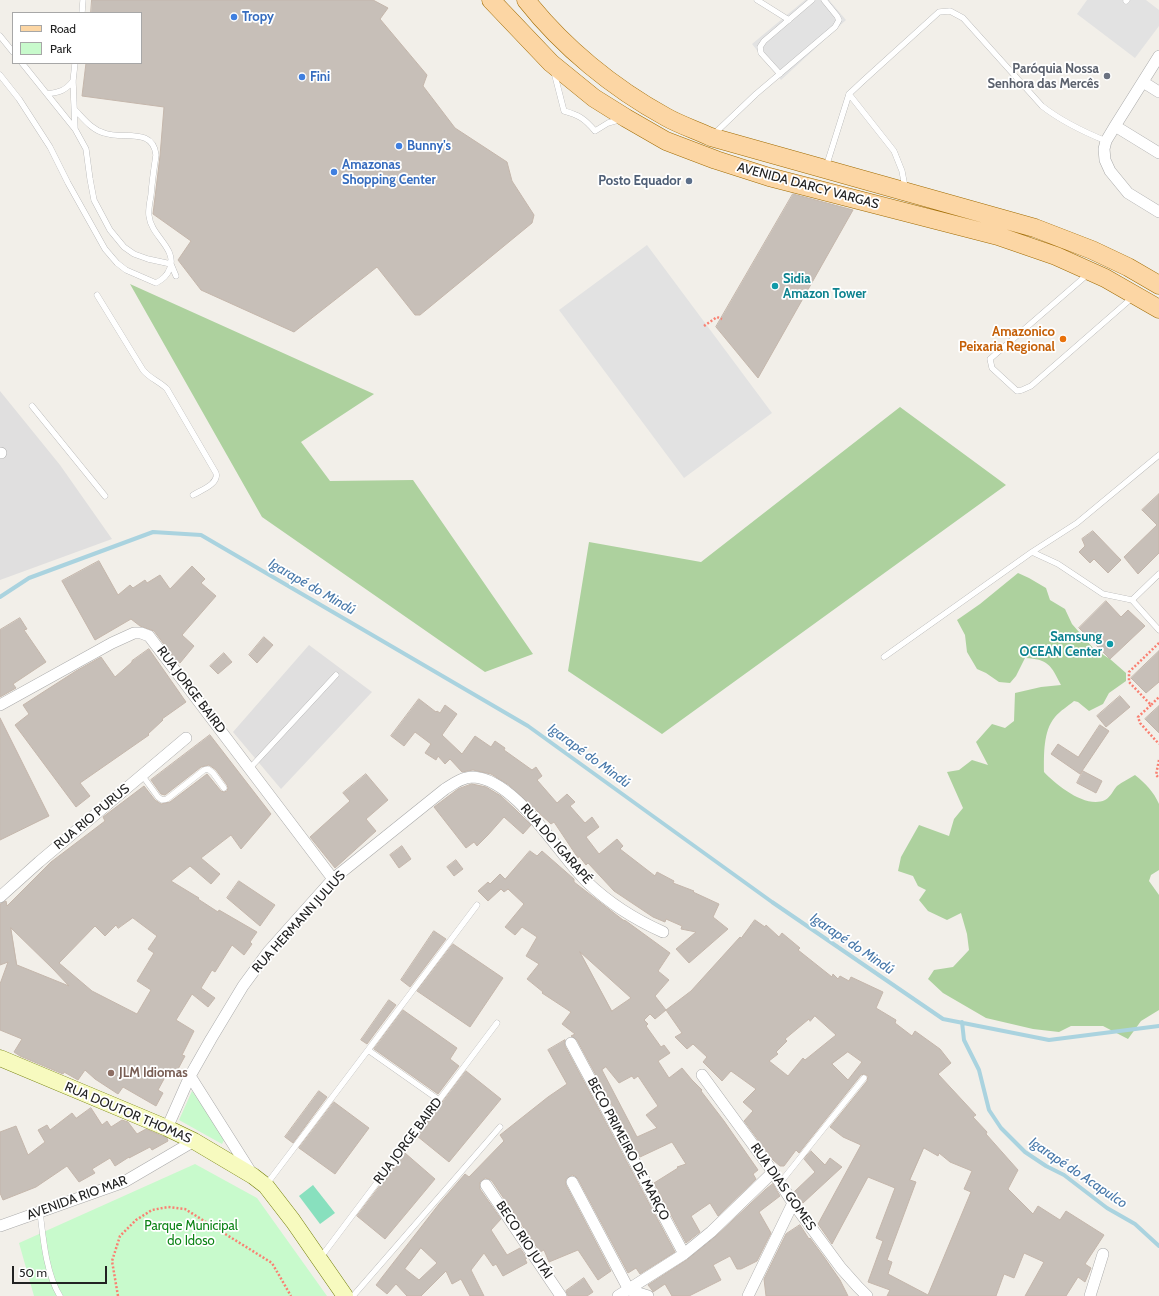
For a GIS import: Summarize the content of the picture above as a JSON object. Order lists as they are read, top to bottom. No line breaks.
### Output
{"streets":{"main road":["AVENIDA DARCY VARGAS"],"street":["RUA JORGE BAIRD","RUA RIO PURUS","RUA DO IGARAPÉ","RUA HERMANN JULIUS","RUA DOUTOR THOMAS","BECO PRIMEIRO DE MARÇO","RUA DIAS GOMES","AVENIDA RIO MAR","BECO RIO JUTÁI"]},"crossings":[["RUA JORGE BAIRD","RUA HERMANN JULIUS"],["RUA JORGE BAIRD","RUA DOUTOR THOMAS"],["RUA DO IGARAPÉ","RUA HERMANN JULIUS"],["RUA HERMANN JULIUS","RUA DOUTOR THOMAS"],["RUA DOUTOR THOMAS","AVENIDA RIO MAR"]],"water":["Igarapé do Mindú","Igarapé do Acapulco"],"parks":["Parque Municipal do Idoso"],"places":["Tropy","Paróquia Nossa Senhora das Mercês","Fini","Bunny's","Amazonas Shopping Center","Posto Equador","Sidia Amazon Tower","Amazonico Peixaria Regional","Samsung OCEAN Center","JLM Idiomas"],"legend":["Road","Park"],"scale_bar":"50 m"}
